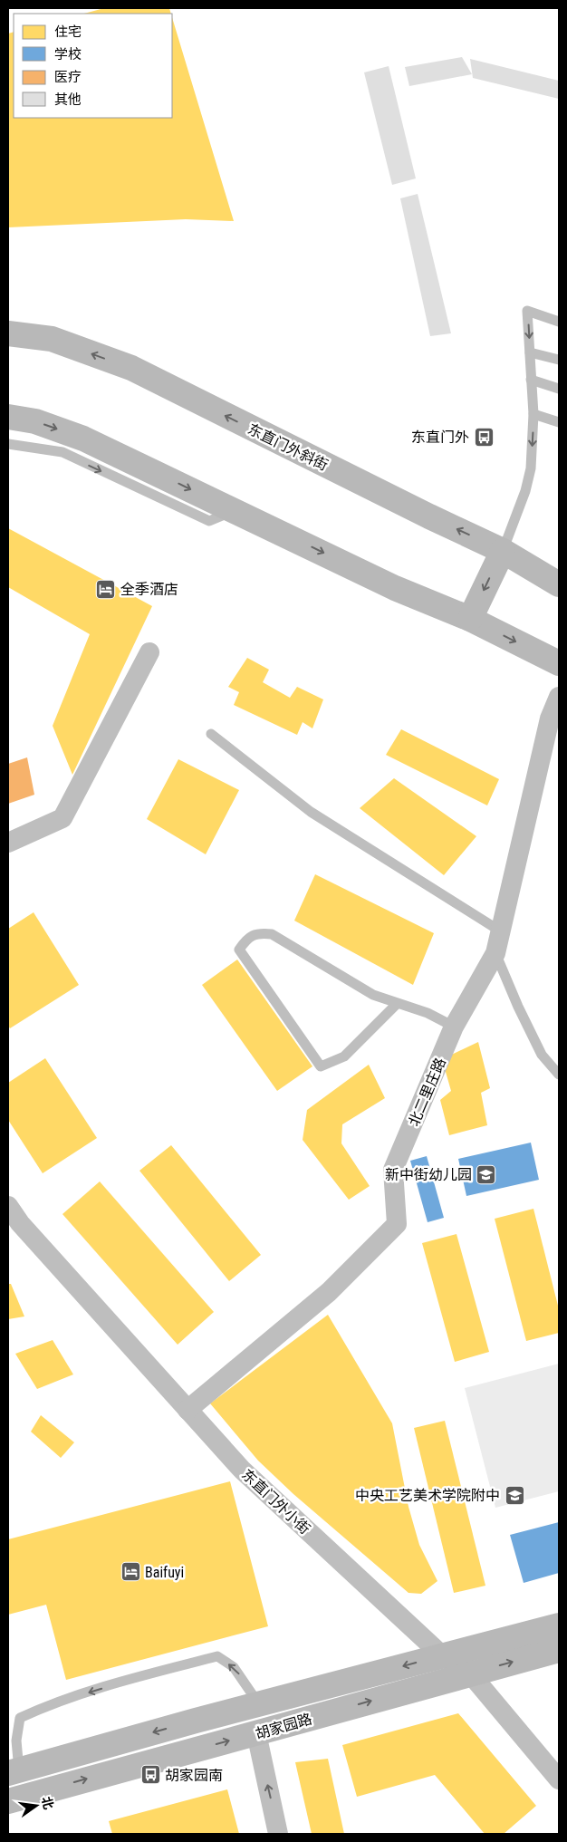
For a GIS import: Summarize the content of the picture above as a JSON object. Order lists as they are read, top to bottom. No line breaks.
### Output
{"streets":{"main road":["东直门外斜街","胡家园路"],"street":["北二里庄路","东直门外小街"]},"crossings":[["北二里庄路","东直门外小街"],["东直门外小街","胡家园路"]],"places":{"bus stop":["东直门外","胡家园南"],"hotel":["全季酒店","Baifuyi"],"school or university":["新中街幼儿园","中央工艺美术学院附中"]},"legend":["住宅","学校","医疗","其他"],"north":"right"}
